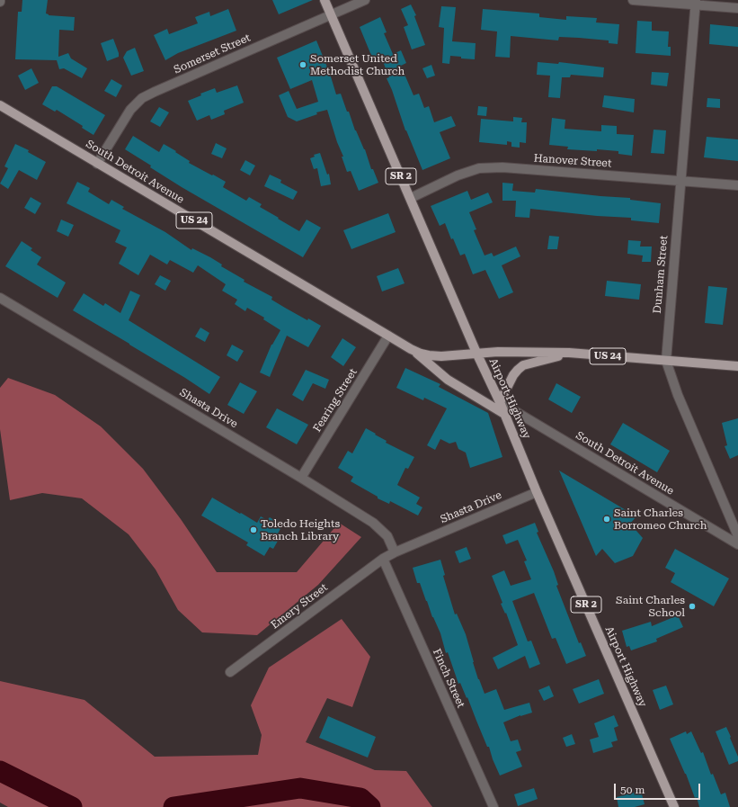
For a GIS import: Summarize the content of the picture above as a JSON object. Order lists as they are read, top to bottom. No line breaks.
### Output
{"streets":{"main road":["South Detroit Avenue","SR 2","US 24","Airport Highway"],"street":["Somerset Street","Hanover Street","Dunham Street","Fearing Street","Shasta Drive","Emery Street","Finch Street"]},"crossings":[["Somerset Street","South Detroit Avenue"],["Somerset Street","Airport Highway"],["Hanover Street","Dunham Street"],["Hanover Street","Airport Highway"],["South Detroit Avenue","US 24"],["South Detroit Avenue","Airport Highway"],["South Detroit Avenue","Fearing Street"],["US 24","Dunham Street"],["US 24","Airport Highway"],["US 24","Fearing Street"],["Airport Highway","Shasta Drive"],["Fearing Street","Shasta Drive"],["Shasta Drive","Emery Street"],["Shasta Drive","Finch Street"],["Emery Street","Finch Street"]],"places":["Somerset United Methodist Church","Saint Charles Borromeo Church","Toledo Heights Branch Library","Saint Charles School"],"scale_bar":"50 m"}
